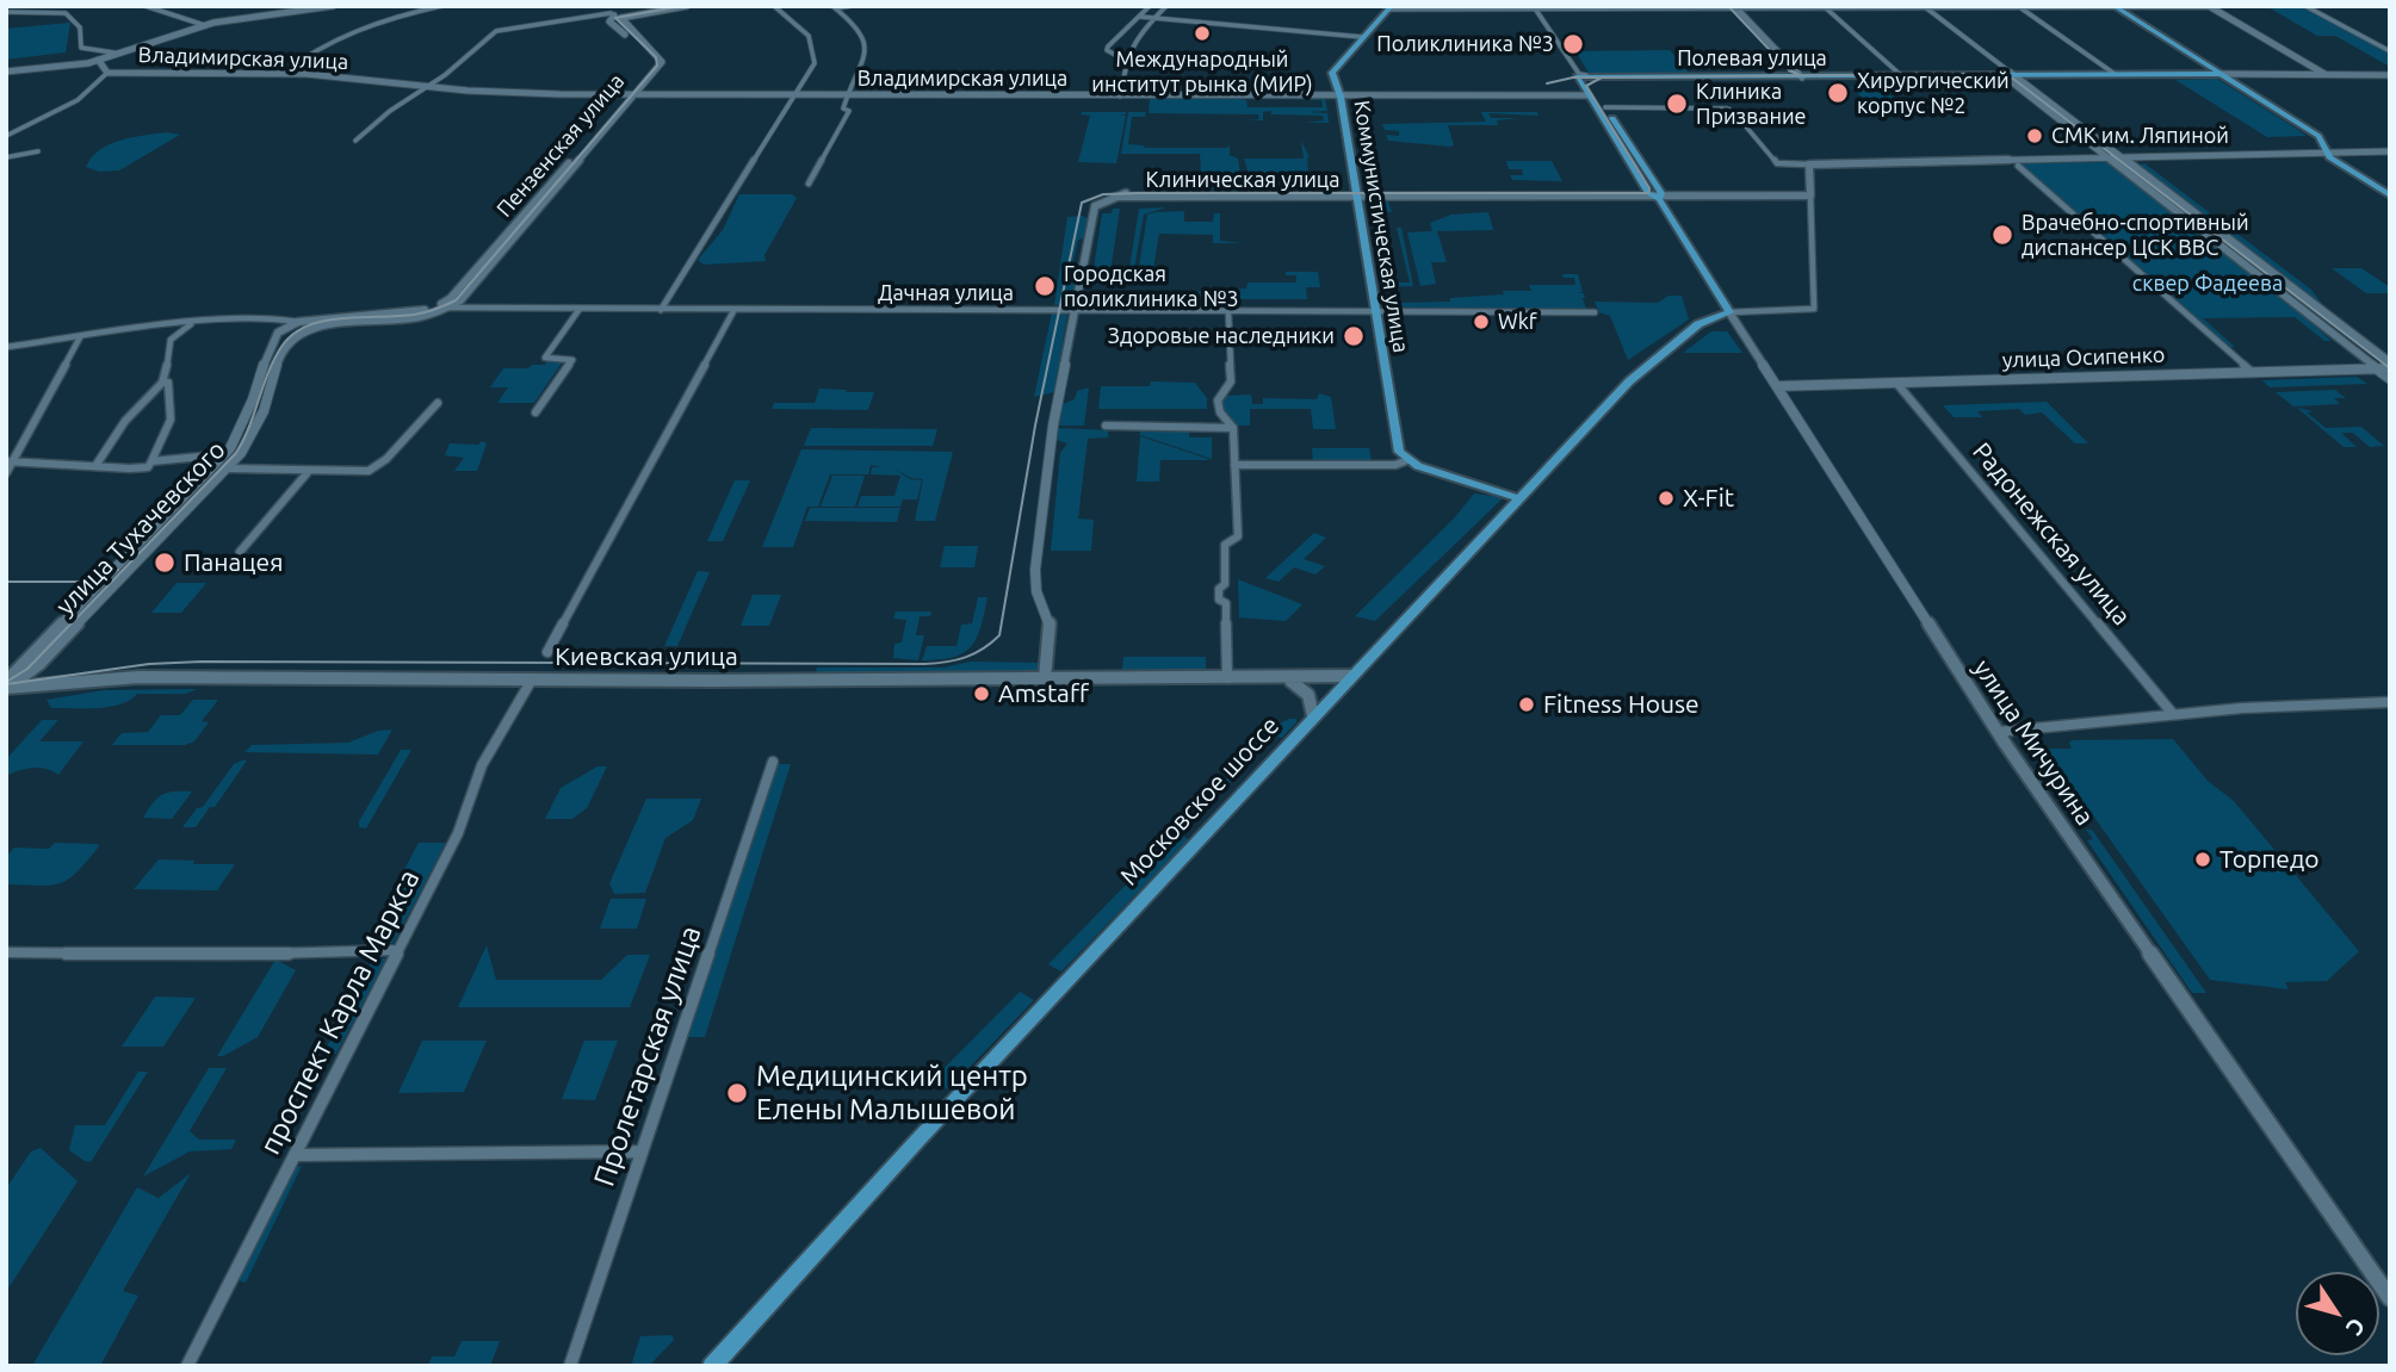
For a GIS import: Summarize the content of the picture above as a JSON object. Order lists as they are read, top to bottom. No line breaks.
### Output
{"streets":{"main road":["Владимирская улица","Полевая улица","Пензенская улица","Клиническая улица","Коммунистическая улица","улица Осипенко","улица Тухачевского","Киевская улица","улица Мичурина","Московское шоссе"],"street":["Дачная улица","Радонежская улица","проспект Карла Маркса","Пролетарская улица"]},"crossings":[["Владимирская улица","Пензенская улица"],["Владимирская улица","Коммунистическая улица"],["Владимирская улица","улица Мичурина"],["Полевая улица","улица Мичурина"],["Пензенская улица","Дачная улица"],["Пензенская улица","улица Тухачевского"],["Клиническая улица","Коммунистическая улица"],["Клиническая улица","Дачная улица"],["Клиническая улица","улица Мичурина"],["Коммунистическая улица","Дачная улица"],["Дачная улица","улица Тухачевского"],["улица Осипенко","Радонежская улица"],["улица Осипенко","улица Мичурина"],["улица Тухачевского","Киевская улица"],["Киевская улица","Московское шоссе"],["Киевская улица","проспект Карла Маркса"],["улица Мичурина","Московское шоссе"]],"parks":["сквер Фадеева"],"places":["Международный институт рынка (МИР)","Поликлиника №3","Хирургический корпус №2","Клиника Призвание","СМК им. Ляпиной","Врачебно-спортивный диспансер ЦСК ВВС","Городская поликлиника №3","Wkf","Здоровые наследники","X-Fit","Панацея","Amstaff","Fitness House","Торпедо","Медицинский центр Елены Малышевой"],"north":"bottom right"}
